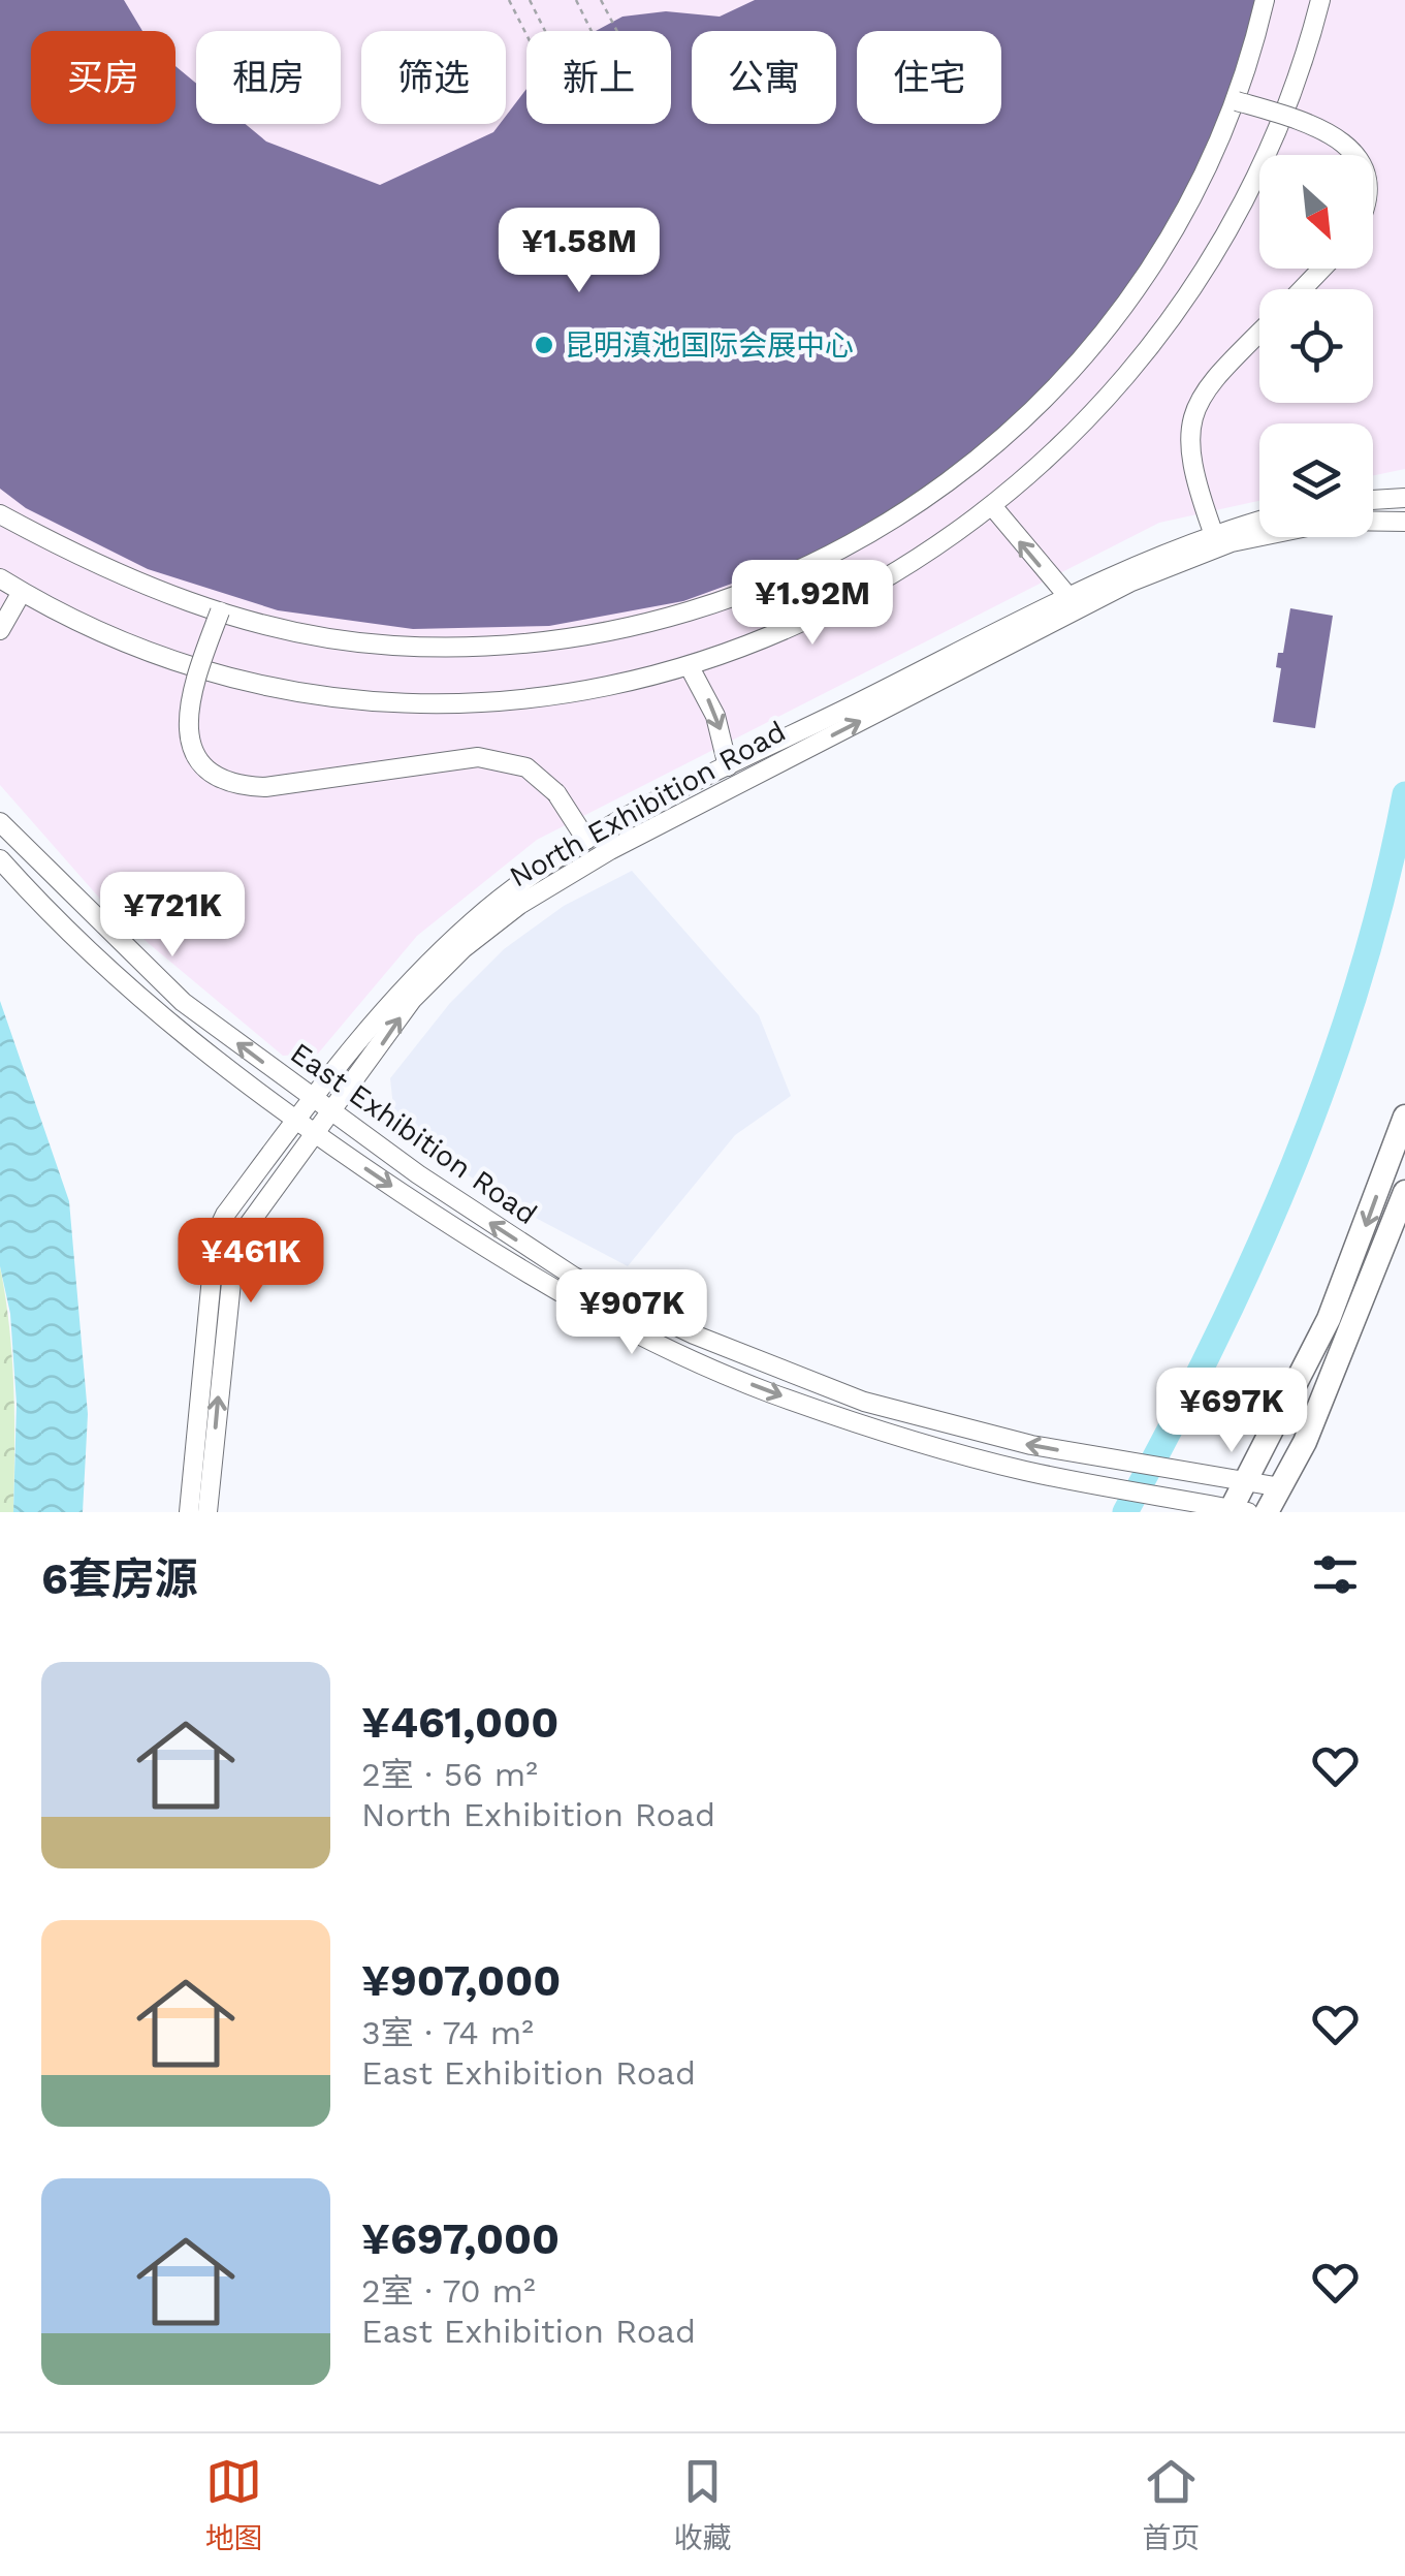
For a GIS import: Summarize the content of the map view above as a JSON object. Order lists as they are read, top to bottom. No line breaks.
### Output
{"streets":{"street":["North Exhibition Road","East Exhibition Road"]},"crossings":[["North Exhibition Road","East Exhibition Road"]],"places":["昆明滇池国际会展中心"],"north":"bottom right","page":{"chip":["买房","租房","筛选","新上","公寓","住宅"],"price":["¥1.58M","¥1.92M","¥721K","¥461K","¥907K","¥697K"],"heading":"6套房源","list":[{"name":"¥461,000","note":"2室 · 56 m² · North Exhibition Road"},{"name":"¥907,000","note":"3室 · 74 m² · East Exhibition Road"},{"name":"¥697,000","note":"2室 · 70 m² · East Exhibition Road"}],"tabs":["地图","收藏","首页"]}}
